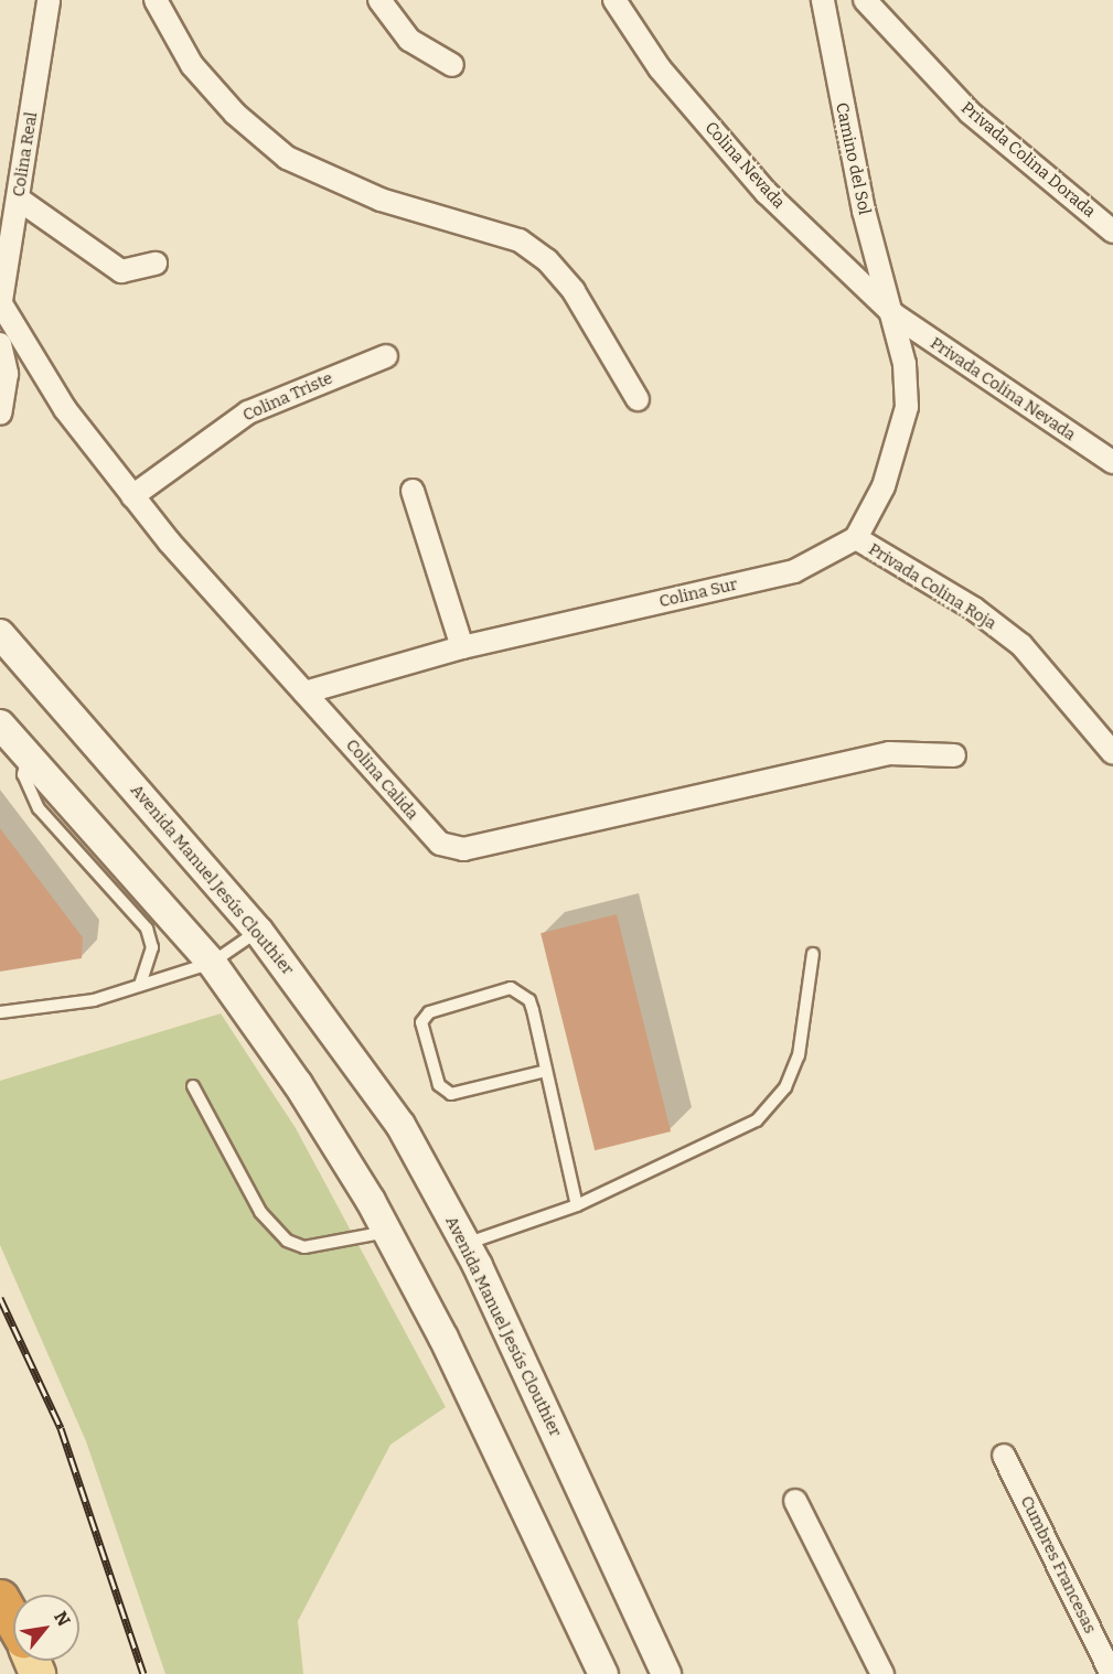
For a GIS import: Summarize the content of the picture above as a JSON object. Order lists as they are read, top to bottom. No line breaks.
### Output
{"streets":{"street":["Colina Real","Camino del Sol","Privada Colina Dorada","Colina Nevada","Privada Colina Nevada","Colina Triste","Privada Colina Roja","Colina Sur","Colina Calida","Avenida Manuel Jesús Clouthier","Cumbres Francesas"]},"crossings":[["Colina Real","Colina Calida"],["Camino del Sol","Colina Nevada"],["Camino del Sol","Privada Colina Nevada"],["Colina Nevada","Privada Colina Nevada"],["Colina Triste","Colina Calida"],["Privada Colina Roja","Colina Sur"],["Colina Sur","Colina Calida"]],"north":"top right"}
